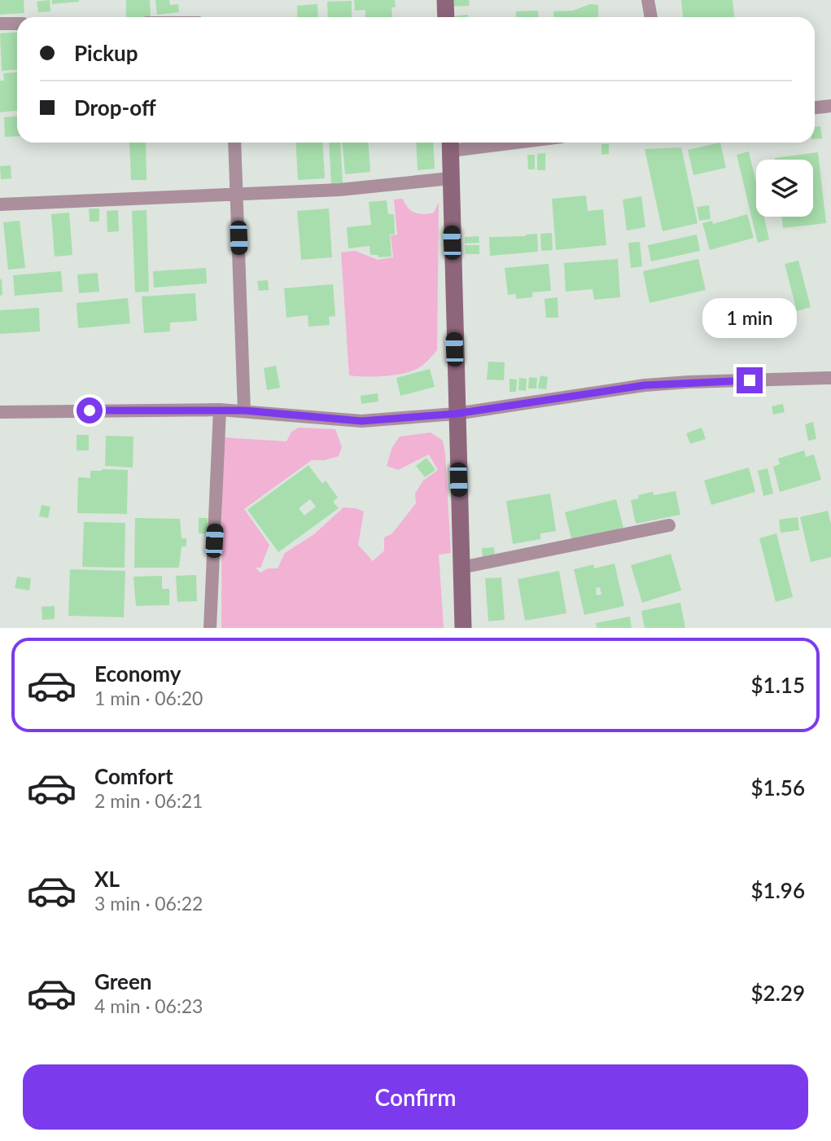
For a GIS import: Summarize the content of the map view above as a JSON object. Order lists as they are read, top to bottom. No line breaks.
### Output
{"page":{"banner":["Pickup","Drop-off"],"bubble":"1 min","list":[{"name":"Economy","note":"1 min · 06:20","value":"$1.15"},{"name":"Comfort","note":"2 min · 06:21","value":"$1.56"},{"name":"XL","note":"3 min · 06:22","value":"$1.96"},{"name":"Green","note":"4 min · 06:23","value":"$2.29"}],"buttons":"Confirm"}}
